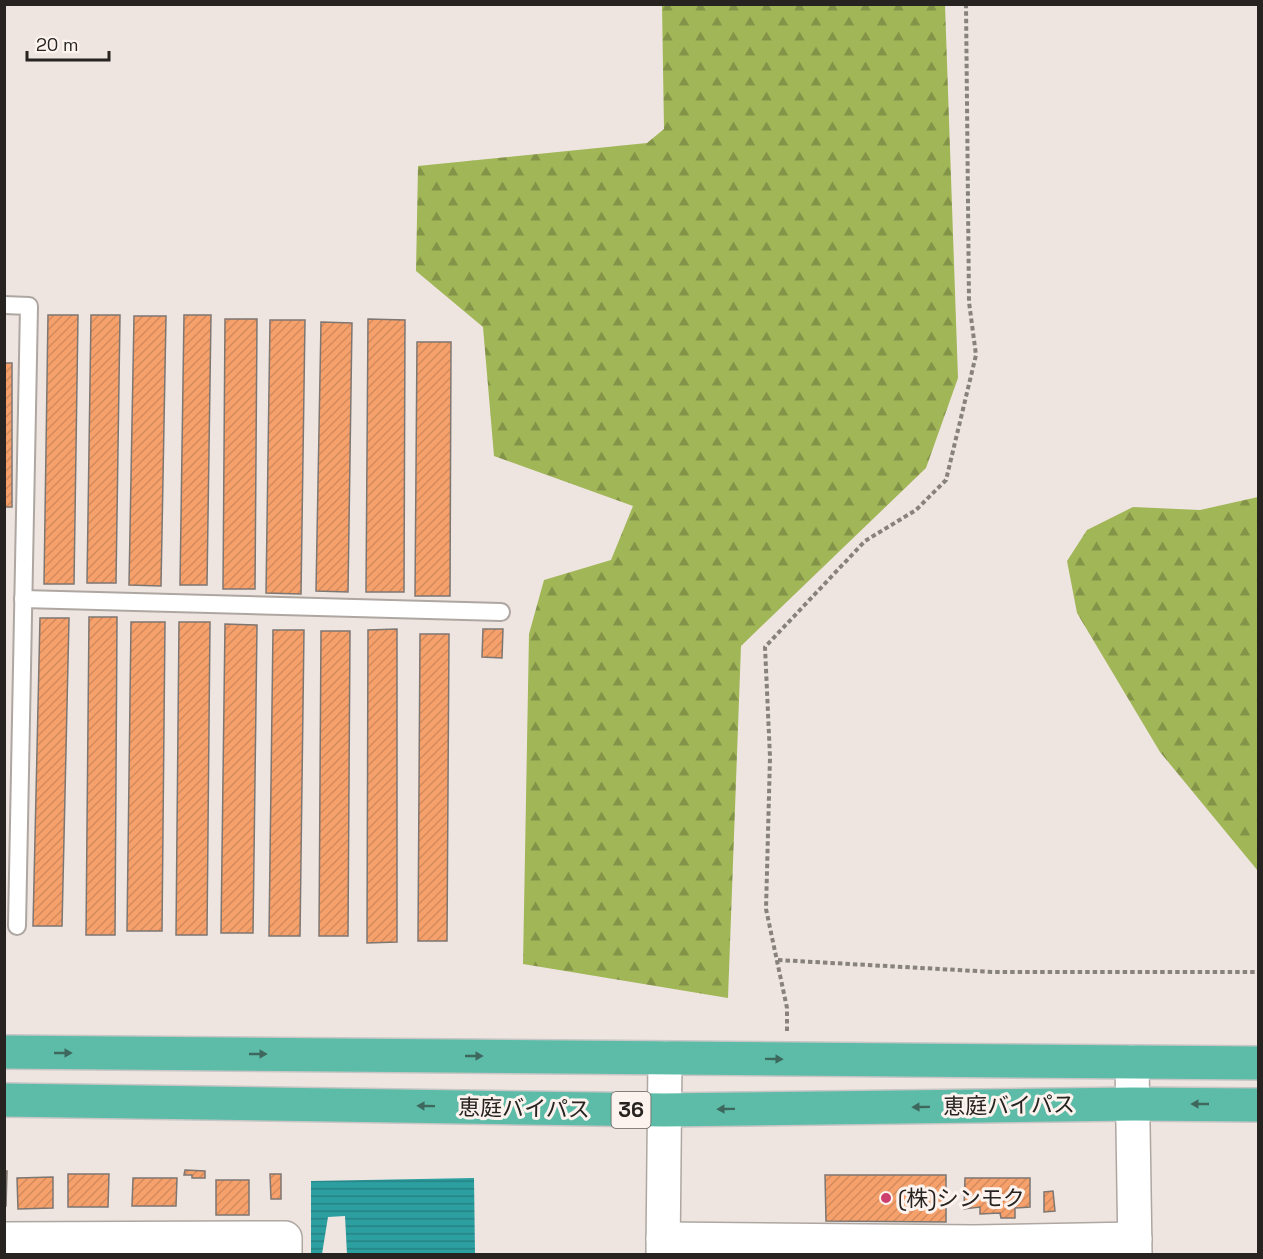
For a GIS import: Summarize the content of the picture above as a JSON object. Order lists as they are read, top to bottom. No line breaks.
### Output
{"streets":{"highway":["恵庭バイパス","36"]},"places":["(株)シンモク"],"scale_bar":"20 m"}
